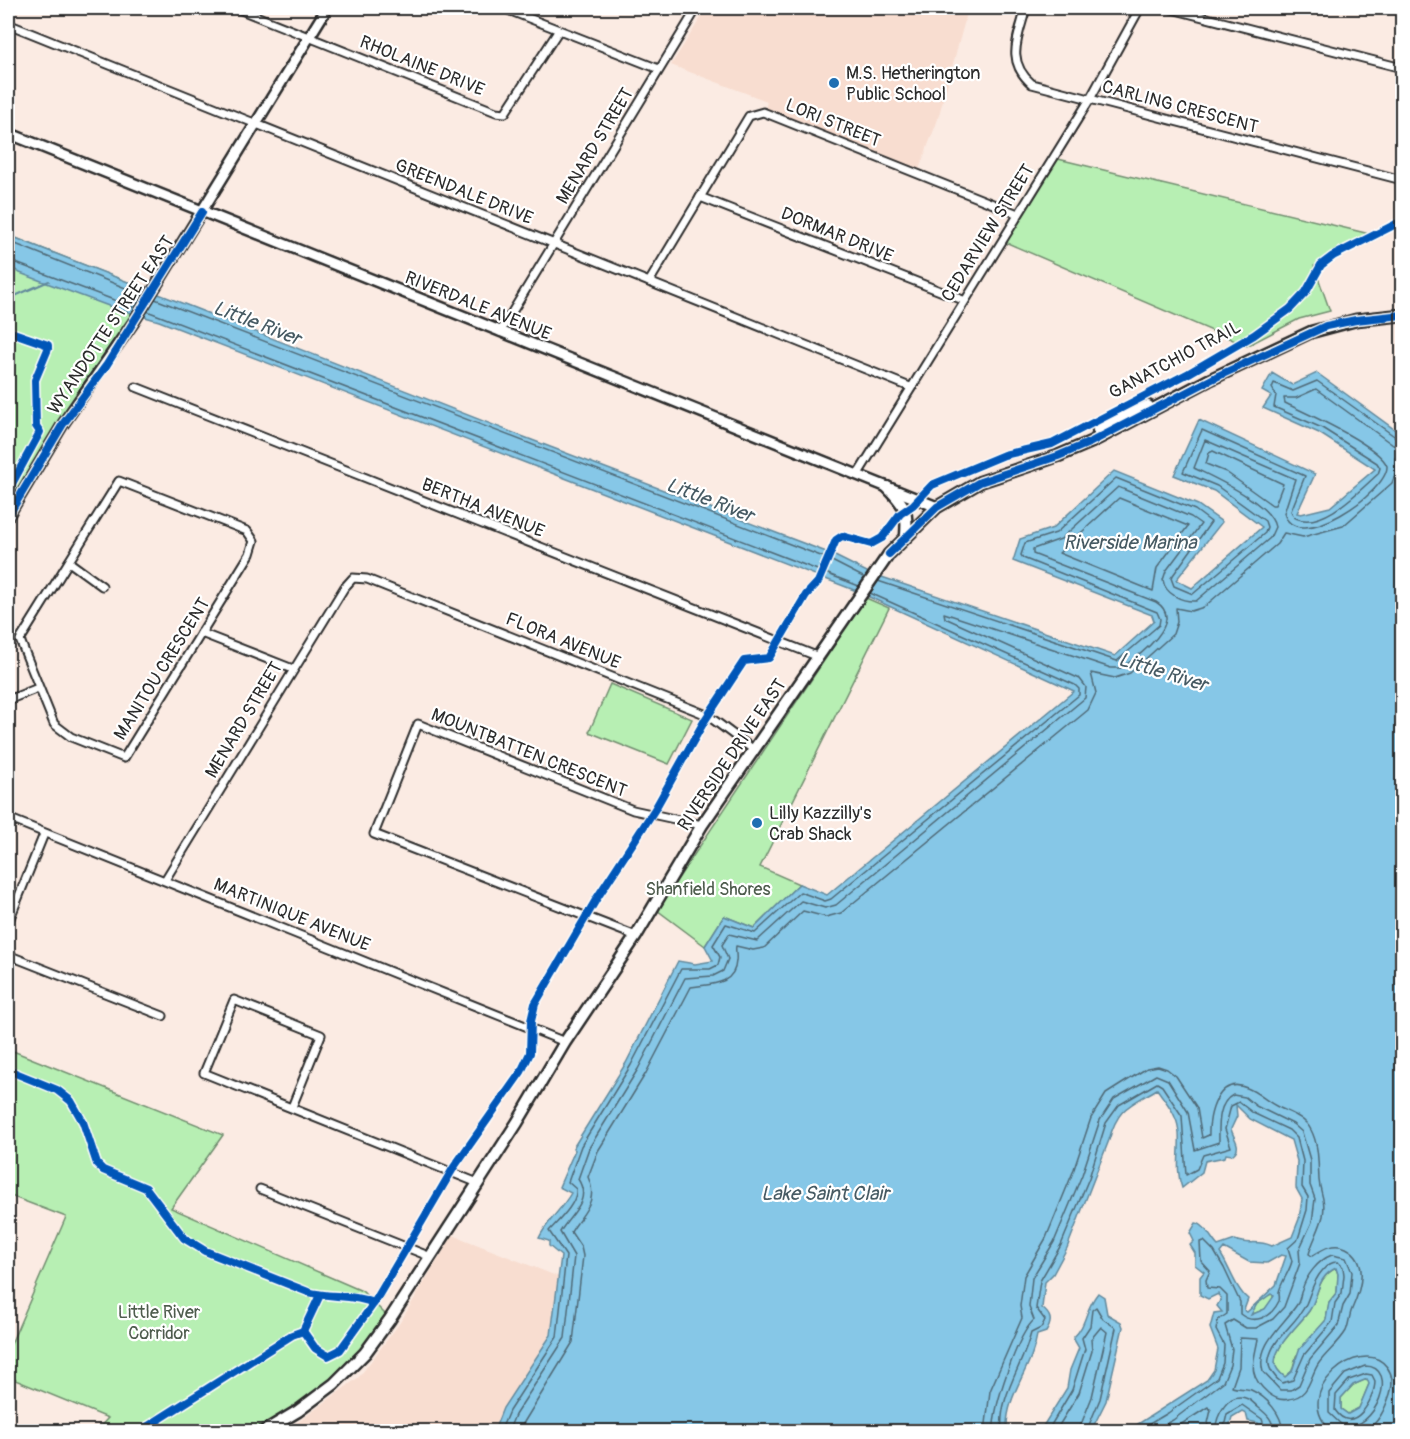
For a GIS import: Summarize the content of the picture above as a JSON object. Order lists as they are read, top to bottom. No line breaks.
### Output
{"streets":{"main road":["RIVERSIDE DRIVE EAST"],"street":["RHOLAINE DRIVE","CARLING CRESCENT","LORI STREET","MENARD STREET","GREENDALE DRIVE","CEDARVIEW STREET","DORMAR DRIVE","RIVERDALE AVENUE","WYANDOTTE STREET EAST","BERTHA AVENUE","FLORA AVENUE","MANITOU CRESCENT","MOUNTBATTEN CRESCENT","MARTINIQUE AVENUE"],"cycle path":["GANATCHIO TRAIL"]},"crossings":[["RHOLAINE DRIVE","WYANDOTTE STREET EAST"],["CARLING CRESCENT","CEDARVIEW STREET"],["LORI STREET","GREENDALE DRIVE"],["LORI STREET","CEDARVIEW STREET"],["LORI STREET","DORMAR DRIVE"],["MENARD STREET","GREENDALE DRIVE"],["MENARD STREET","RIVERDALE AVENUE"],["MENARD STREET","FLORA AVENUE"],["MENARD STREET","MARTINIQUE AVENUE"],["GREENDALE DRIVE","CEDARVIEW STREET"],["GREENDALE DRIVE","WYANDOTTE STREET EAST"],["CEDARVIEW STREET","DORMAR DRIVE"],["CEDARVIEW STREET","RIVERDALE AVENUE"],["RIVERDALE AVENUE","WYANDOTTE STREET EAST"],["RIVERDALE AVENUE","RIVERSIDE DRIVE EAST"],["BERTHA AVENUE","RIVERSIDE DRIVE EAST"],["FLORA AVENUE","RIVERSIDE DRIVE EAST"],["MOUNTBATTEN CRESCENT","RIVERSIDE DRIVE EAST"],["RIVERSIDE DRIVE EAST","MARTINIQUE AVENUE"]],"water":["Little River","Riverside Marina","Lake Saint Clair"],"parks":["Shanfield Shores","Little River Corridor"],"places":["M.S. Hetherington Public School","Lilly Kazzilly's Crab Shack"]}
